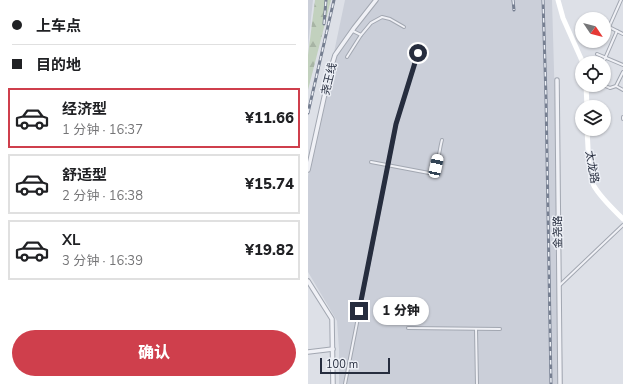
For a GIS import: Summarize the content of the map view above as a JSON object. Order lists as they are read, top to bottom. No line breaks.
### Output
{"streets":{"street":["尧王线","太龙路","金尧路"]},"scale_bar":"100 m","north":"bottom right","page":{"banner":["上车点","目的地"],"list":[{"name":"经济型","note":"1 分钟 · 16:37","value":"¥11.66"},{"name":"舒适型","note":"2 分钟 · 16:38","value":"¥15.74"},{"name":"XL","note":"3 分钟 · 16:39","value":"¥19.82"}],"bubble":"1 分钟","buttons":"确认","scale":"100 m"}}
